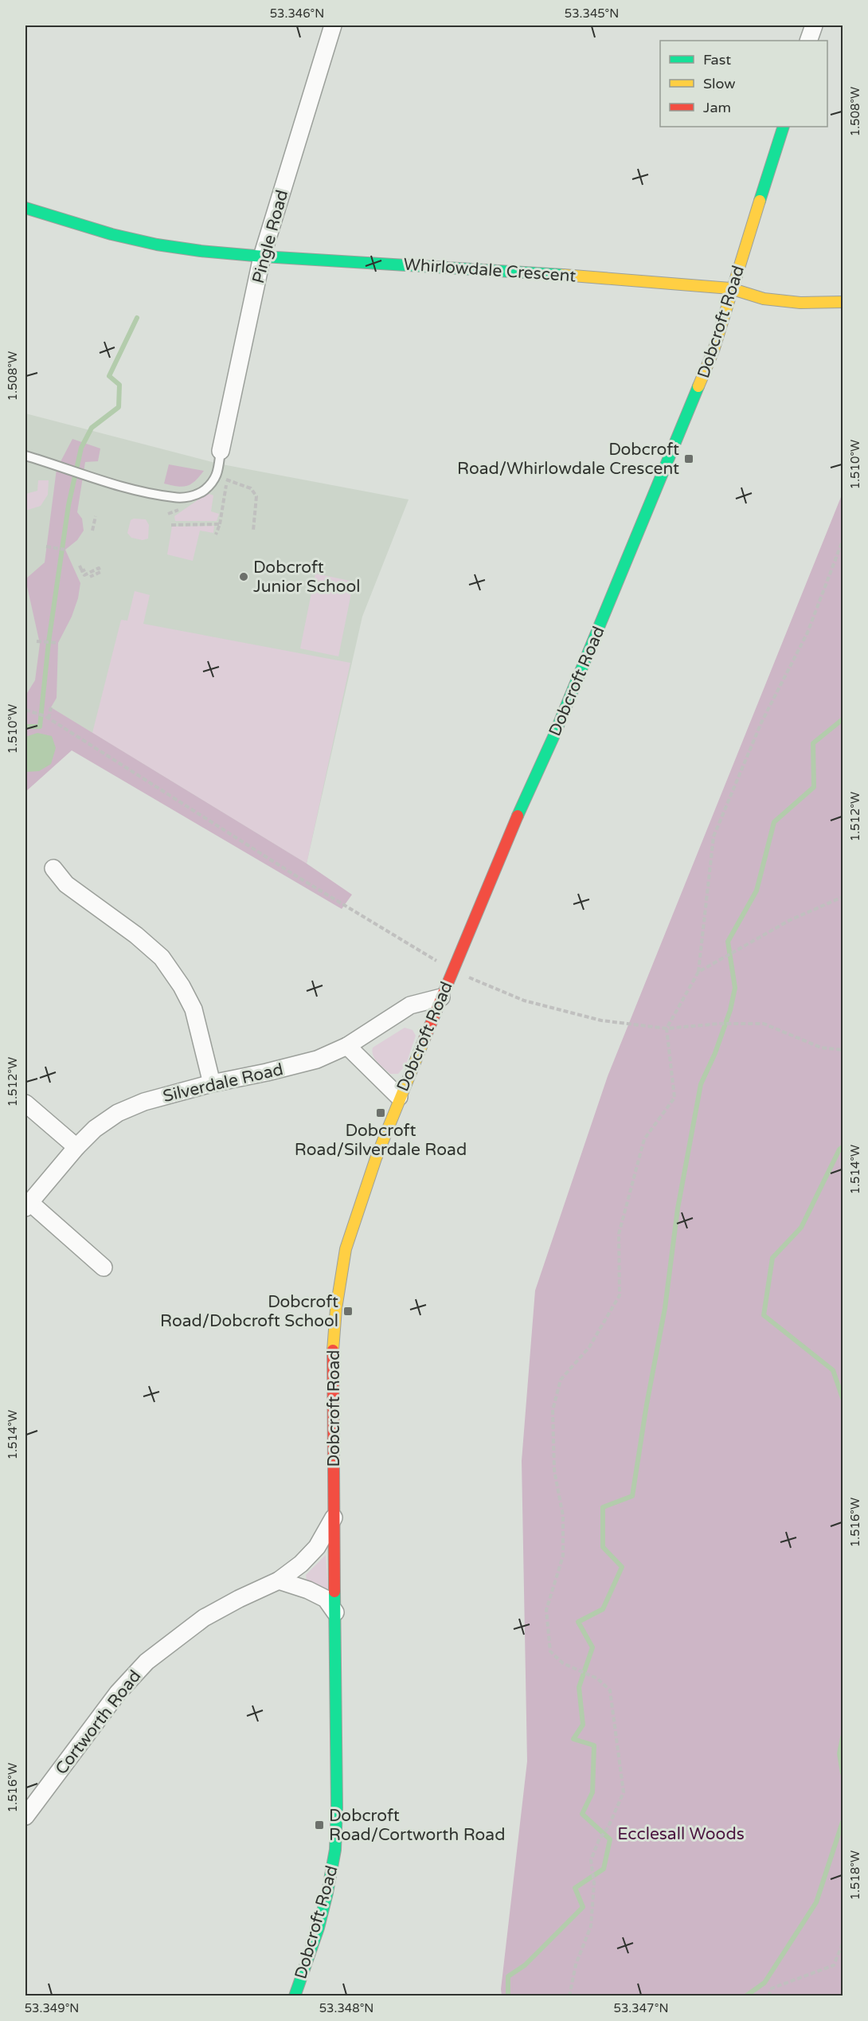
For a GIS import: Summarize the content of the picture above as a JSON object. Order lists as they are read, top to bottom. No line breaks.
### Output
{"streets":{"street":["Pingle Road","Whirlowdale Crescent","Dobcroft Road","Silverdale Road","Cortworth Road"]},"crossings":[["Pingle Road","Whirlowdale Crescent"],["Whirlowdale Crescent","Dobcroft Road"],["Dobcroft Road","Silverdale Road"],["Dobcroft Road","Cortworth Road"]],"parks":["Ecclesall Woods"],"places":{"transit":["Dobcroft Road/Whirlowdale Crescent","Dobcroft Road/Silverdale Road","Dobcroft Road/Dobcroft School","Dobcroft Road/Cortworth Road"],"other":["Dobcroft Junior School"]},"legend":["Fast","Slow","Jam"],"coordinates":["53.346°N","53.345°N","1.508°W","1.510°W","1.512°W","1.514°W","1.516°W","1.518°W","53.349°N","53.348°N","53.347°N"]}
